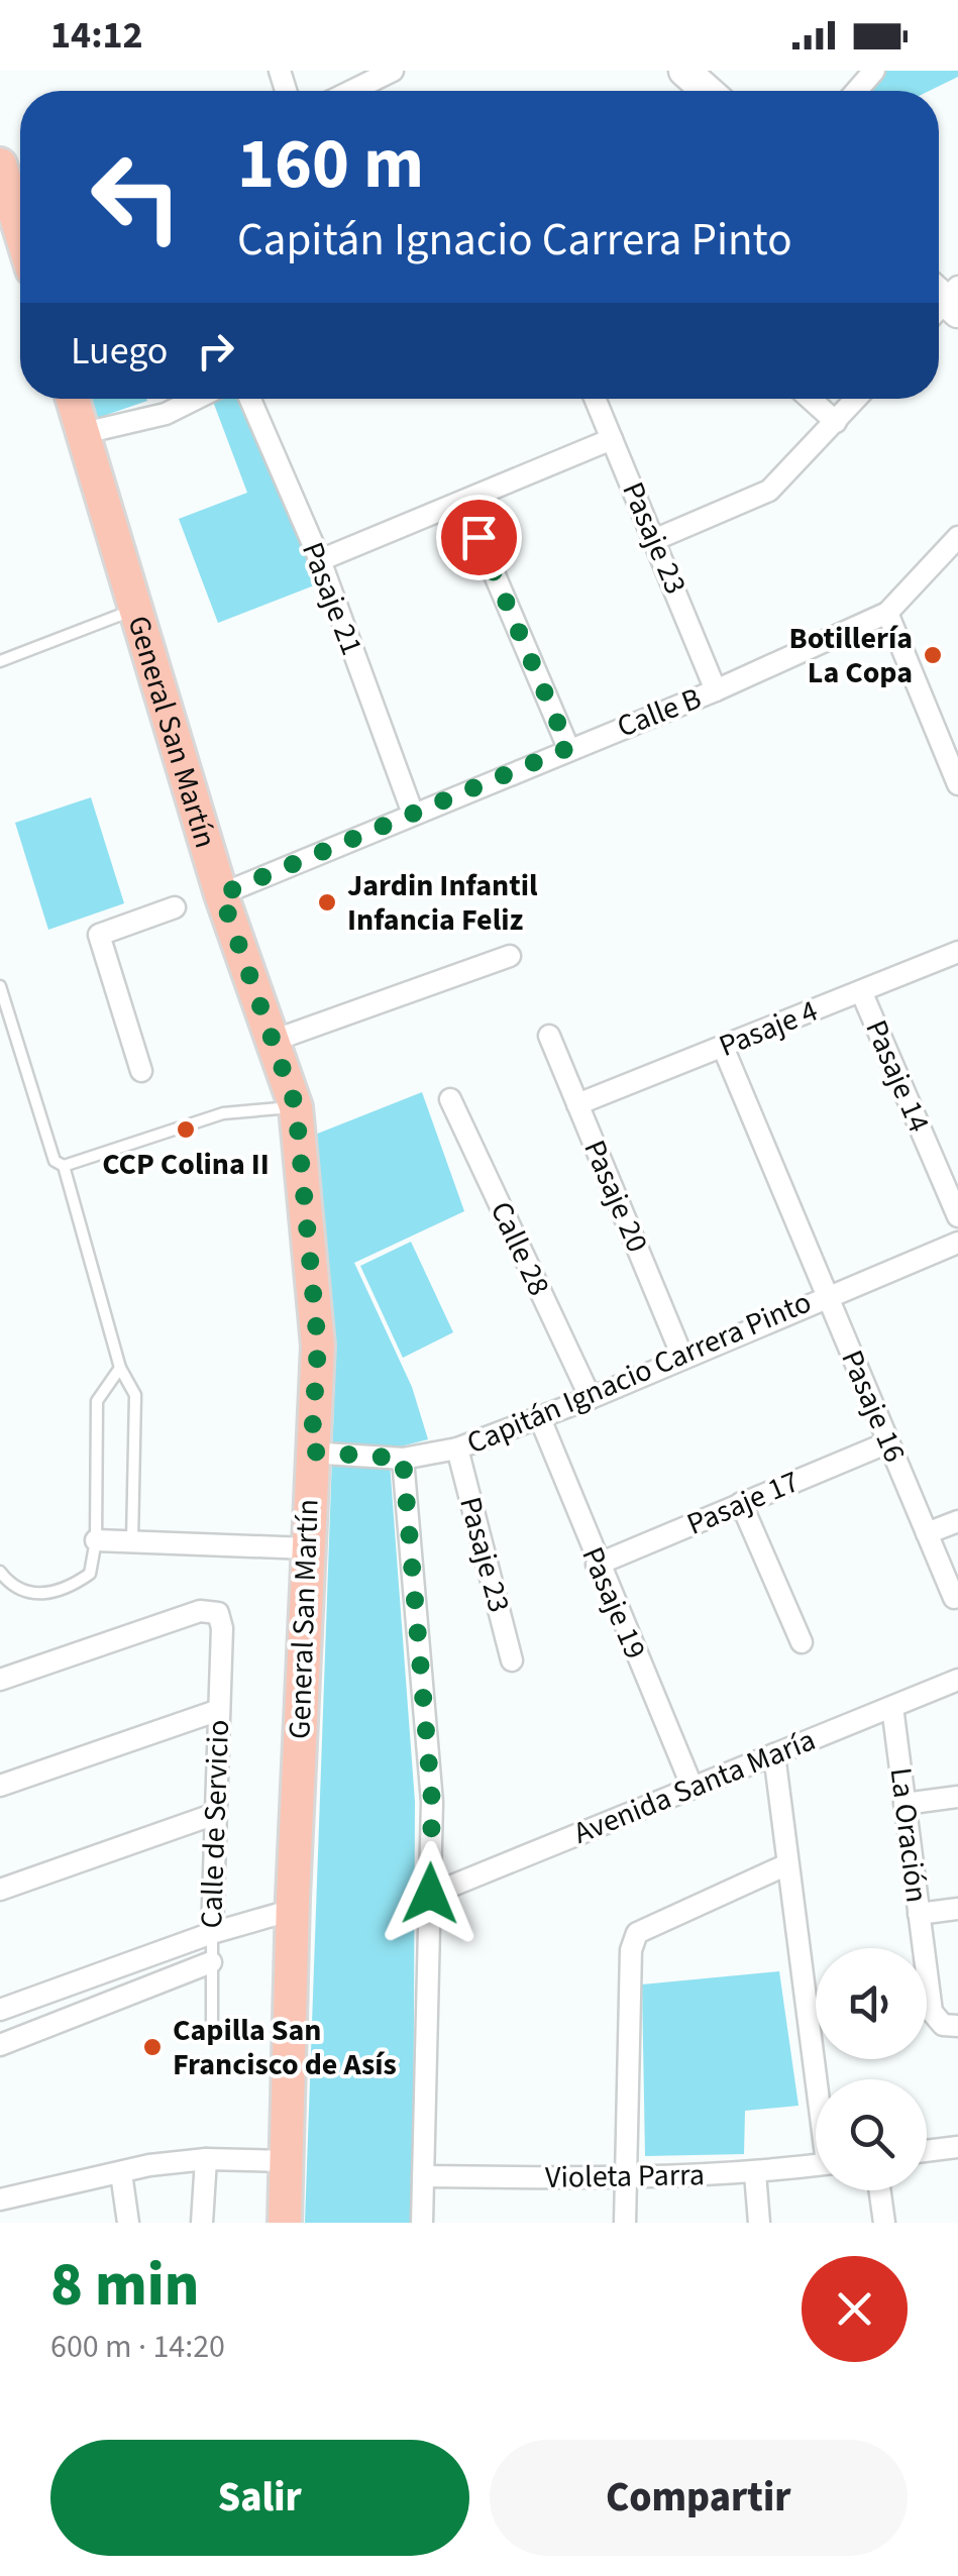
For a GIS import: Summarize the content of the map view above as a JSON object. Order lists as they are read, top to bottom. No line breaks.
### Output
{"streets":{"main road":["General San Martín"],"street":["Pasaje 23","Pasaje 21","Calle B","Pasaje 4","Pasaje 14","Pasaje 20","Calle 28","Capitán Ignacio Carrera Pinto","Pasaje 16","Pasaje 17","Pasaje 19","Avenida Santa María","Calle de Servicio","La Oración","Violeta Parra"]},"crossings":[["Pasaje 23","Calle B"],["Pasaje 23","Capitán Ignacio Carrera Pinto"],["Pasaje 21","Calle B"],["Calle B","General San Martín"],["General San Martín","Capitán Ignacio Carrera Pinto"],["Pasaje 4","Pasaje 14"],["Pasaje 4","Pasaje 20"],["Pasaje 4","Pasaje 16"],["Pasaje 20","Capitán Ignacio Carrera Pinto"],["Calle 28","Capitán Ignacio Carrera Pinto"],["Capitán Ignacio Carrera Pinto","Pasaje 16"],["Capitán Ignacio Carrera Pinto","Pasaje 19"],["Pasaje 16","Pasaje 17"],["Pasaje 17","Pasaje 19"],["Pasaje 19","Avenida Santa María"],["Avenida Santa María","La Oración"]],"places":["Botillería La Copa","Jardin Infantil Infancia Feliz","CCP Colina II","Capilla San Francisco de Asís"],"page":{"status":"14:12","turn":["160 m","Capitán Ignacio Carrera Pinto"],"then":"Luego","heading":["8 min","600 m · 14:20"],"buttons":["Salir","Compartir"]}}
